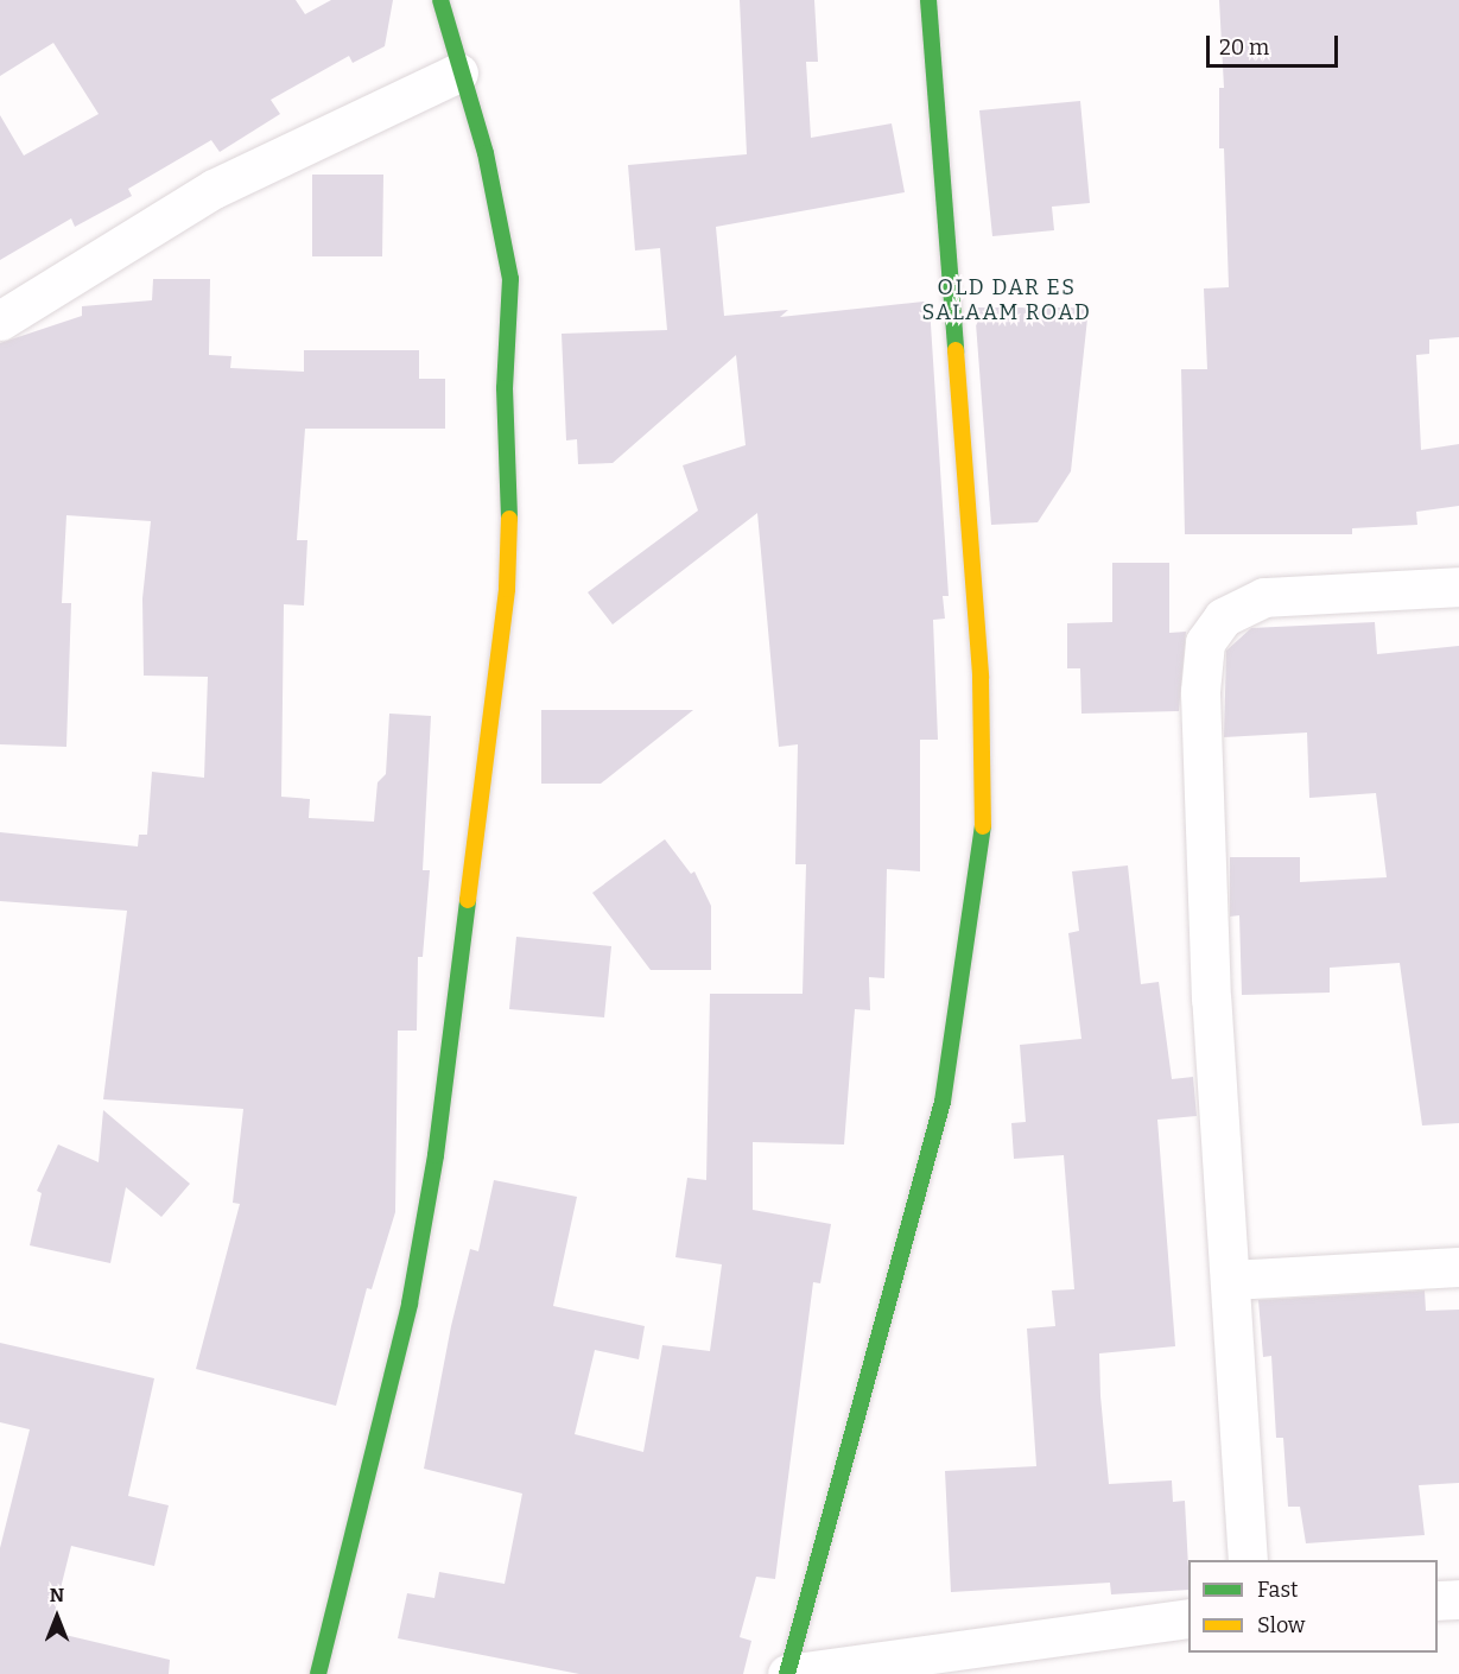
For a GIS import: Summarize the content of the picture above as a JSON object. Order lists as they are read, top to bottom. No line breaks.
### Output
{"districts":["OLD DAR ES SALAAM ROAD"],"legend":["Fast","Slow"],"scale_bar":"20 m","north":"top"}
